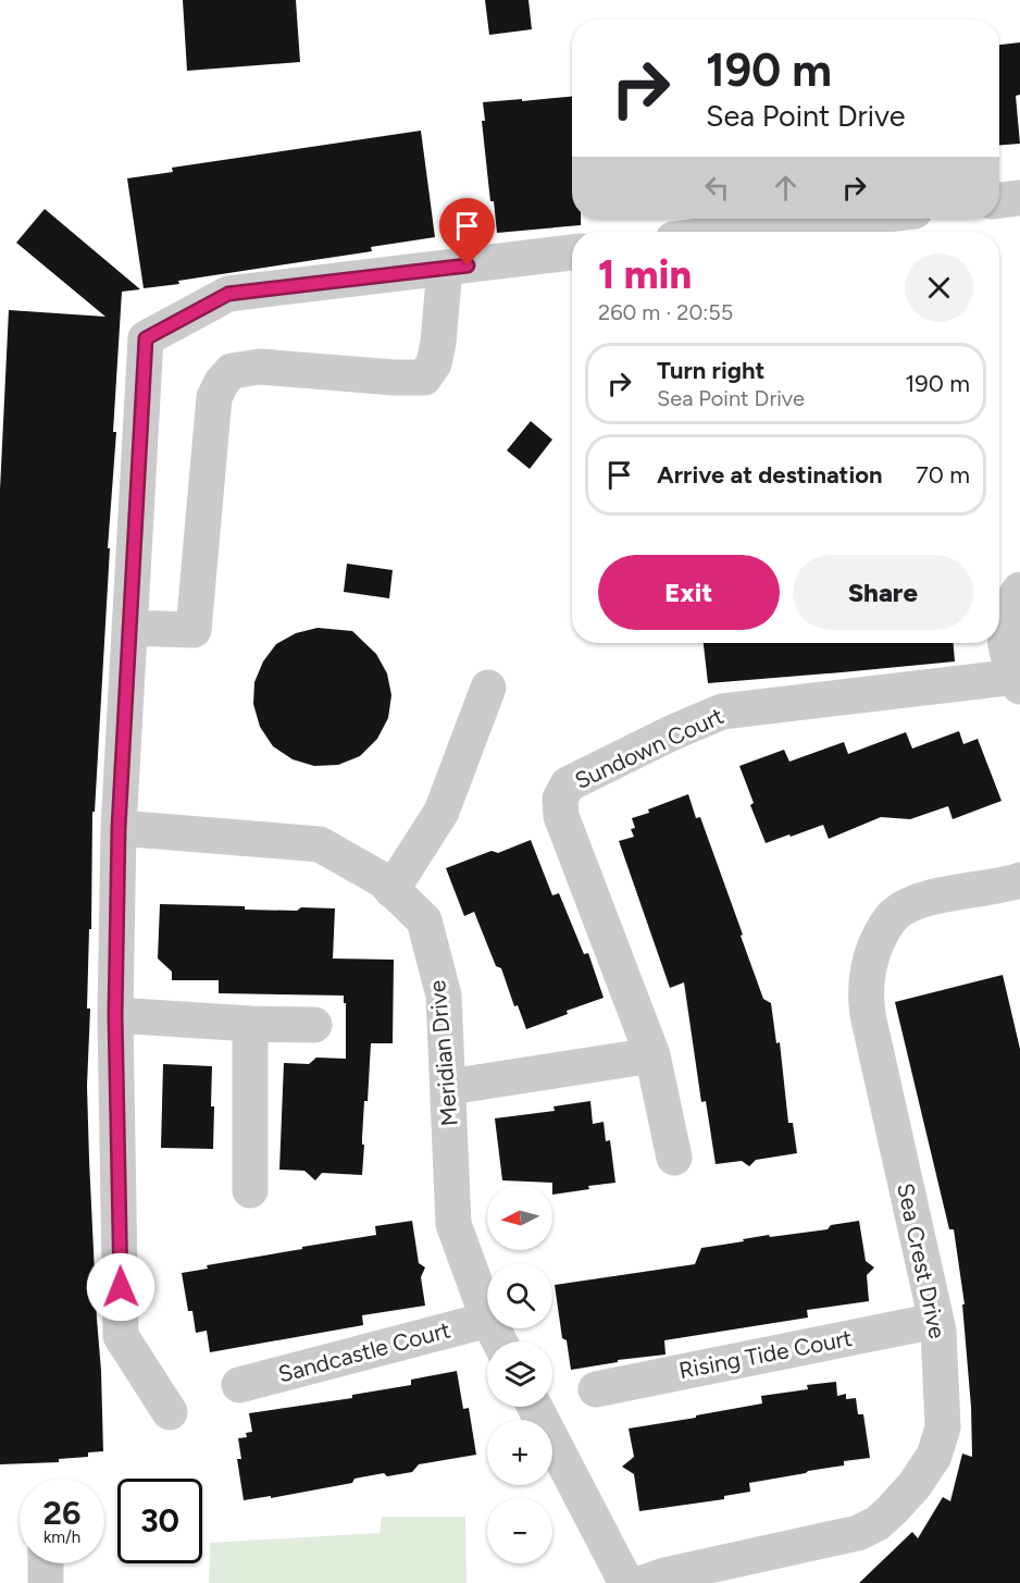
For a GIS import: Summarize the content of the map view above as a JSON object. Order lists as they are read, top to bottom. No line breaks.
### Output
{"streets":{"street":["Sundown Court","Meridian Drive","Sea Crest Drive","Sandcastle Court","Rising Tide Court"]},"crossings":[["Sea Crest Drive","Rising Tide Court"]],"north":"left","page":{"turn":["190 m","Sea Point Drive"],"heading":["1 min","260 m · 20:55"],"list":[{"name":"Turn right","note":"Sea Point Drive","value":"190 m"},{"name":"Arrive at destination","value":"70 m"}],"buttons":["Exit","Share"],"map_buttons":["+","−"],"speed":"26 km/h","limit":"30"}}
